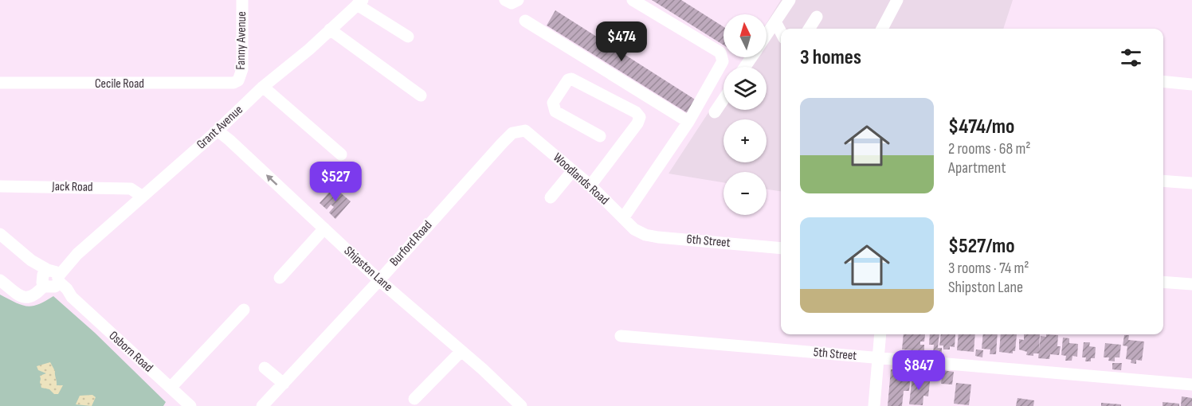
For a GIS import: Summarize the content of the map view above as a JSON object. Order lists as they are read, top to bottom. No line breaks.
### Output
{"streets":{"street":["Fanny Avenue","Cecile Road","Grant Avenue","Woodlands Road","Jack Road","6th Street","Burford Road","Shipston Lane","Osborn Road","5th Street"]},"crossings":[["Fanny Avenue","Cecile Road"],["Grant Avenue","Jack Road"],["Grant Avenue","Shipston Lane"],["Grant Avenue","Osborn Road"],["Woodlands Road","6th Street"],["Woodlands Road","Burford Road"],["Burford Road","Shipston Lane"]],"north":"top","page":{"map_buttons":["+","−"],"price":["$474","$527","$847"],"heading":"3 homes","list":[{"name":"$474/mo","note":"2 rooms · 68 m² · Apartment"},{"name":"$527/mo","note":"3 rooms · 74 m² · Shipston Lane"}]}}
